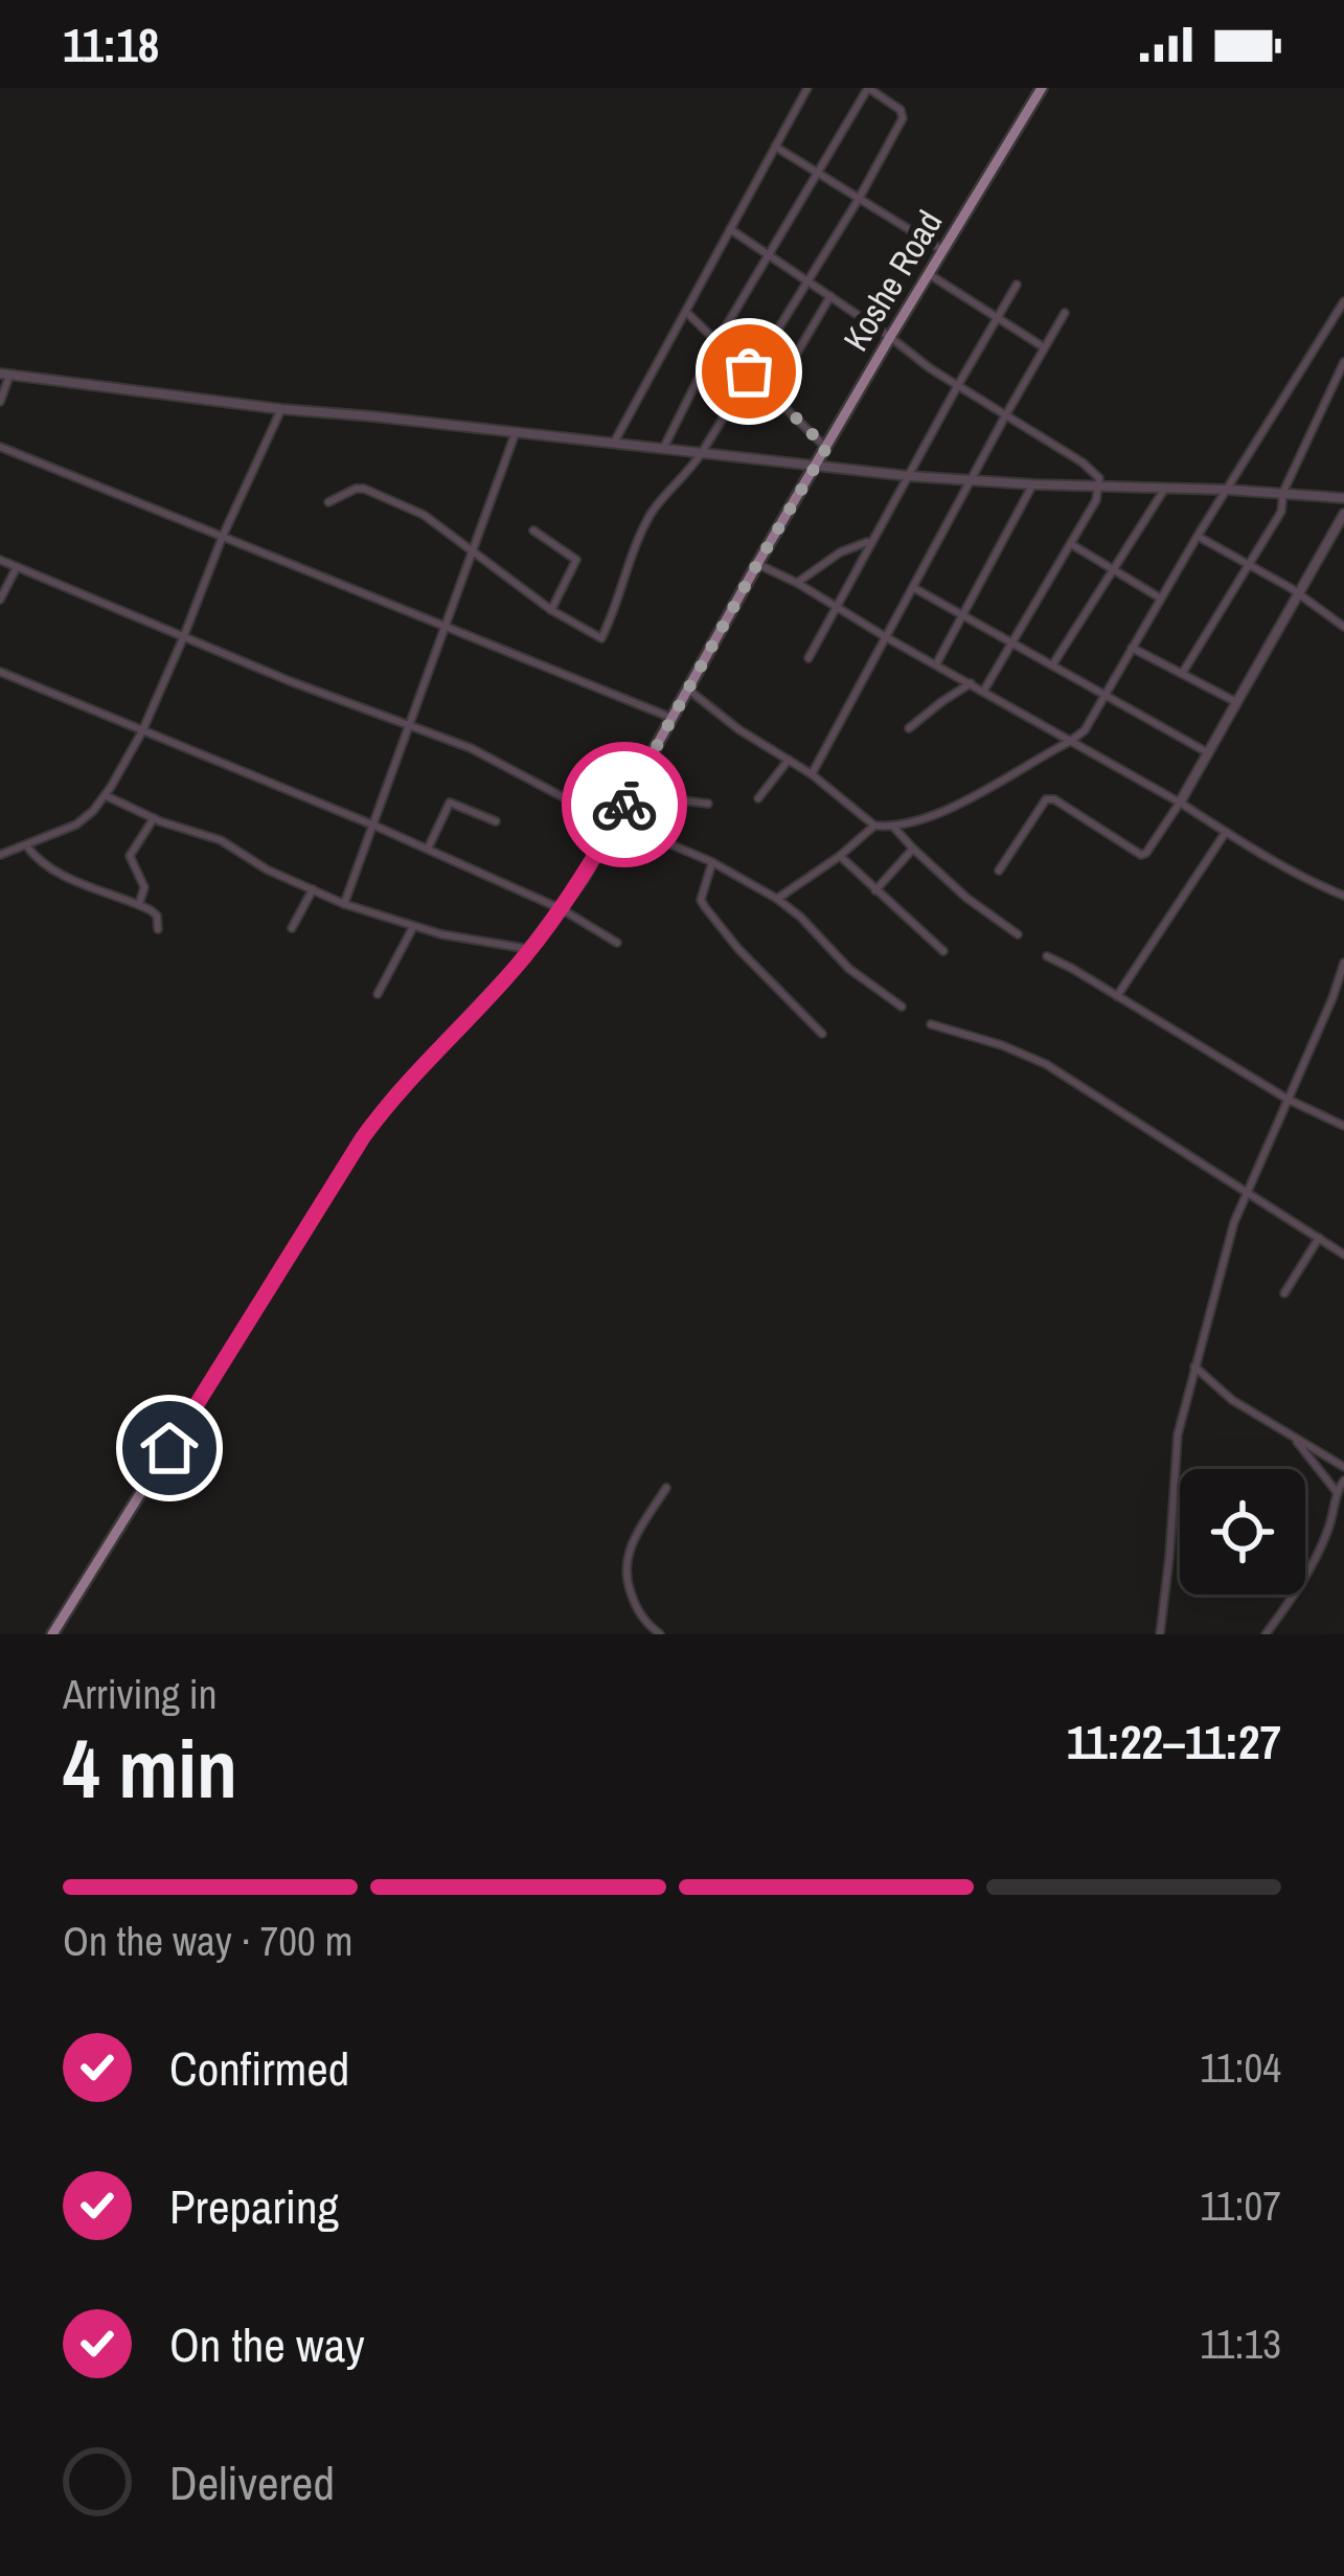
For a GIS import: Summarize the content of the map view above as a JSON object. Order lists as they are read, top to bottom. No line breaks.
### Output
{"streets":{"main road":["Koshe Road"]},"page":{"status":"11:18","heading":["4 min","Arriving in","11:22–11:27"],"bar":"On the way · 700 m","list":[["Confirmed","11:04"],["Preparing","11:07"],["On the way","11:13"],"Delivered"]}}
